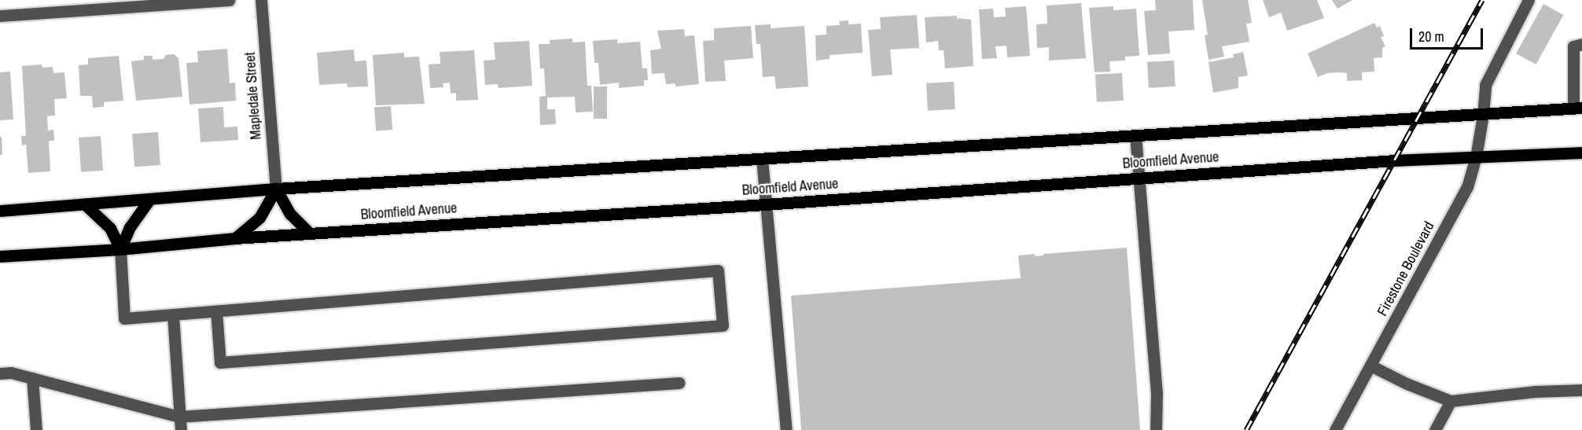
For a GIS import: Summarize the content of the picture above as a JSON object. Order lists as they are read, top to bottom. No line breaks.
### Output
{"streets":{"main road":["Bloomfield Avenue"],"street":["Mapledale Street","Firestone Boulevard"]},"crossings":[["Mapledale Street","Bloomfield Avenue"],["Bloomfield Avenue","Firestone Boulevard"]],"scale_bar":"20 m"}
